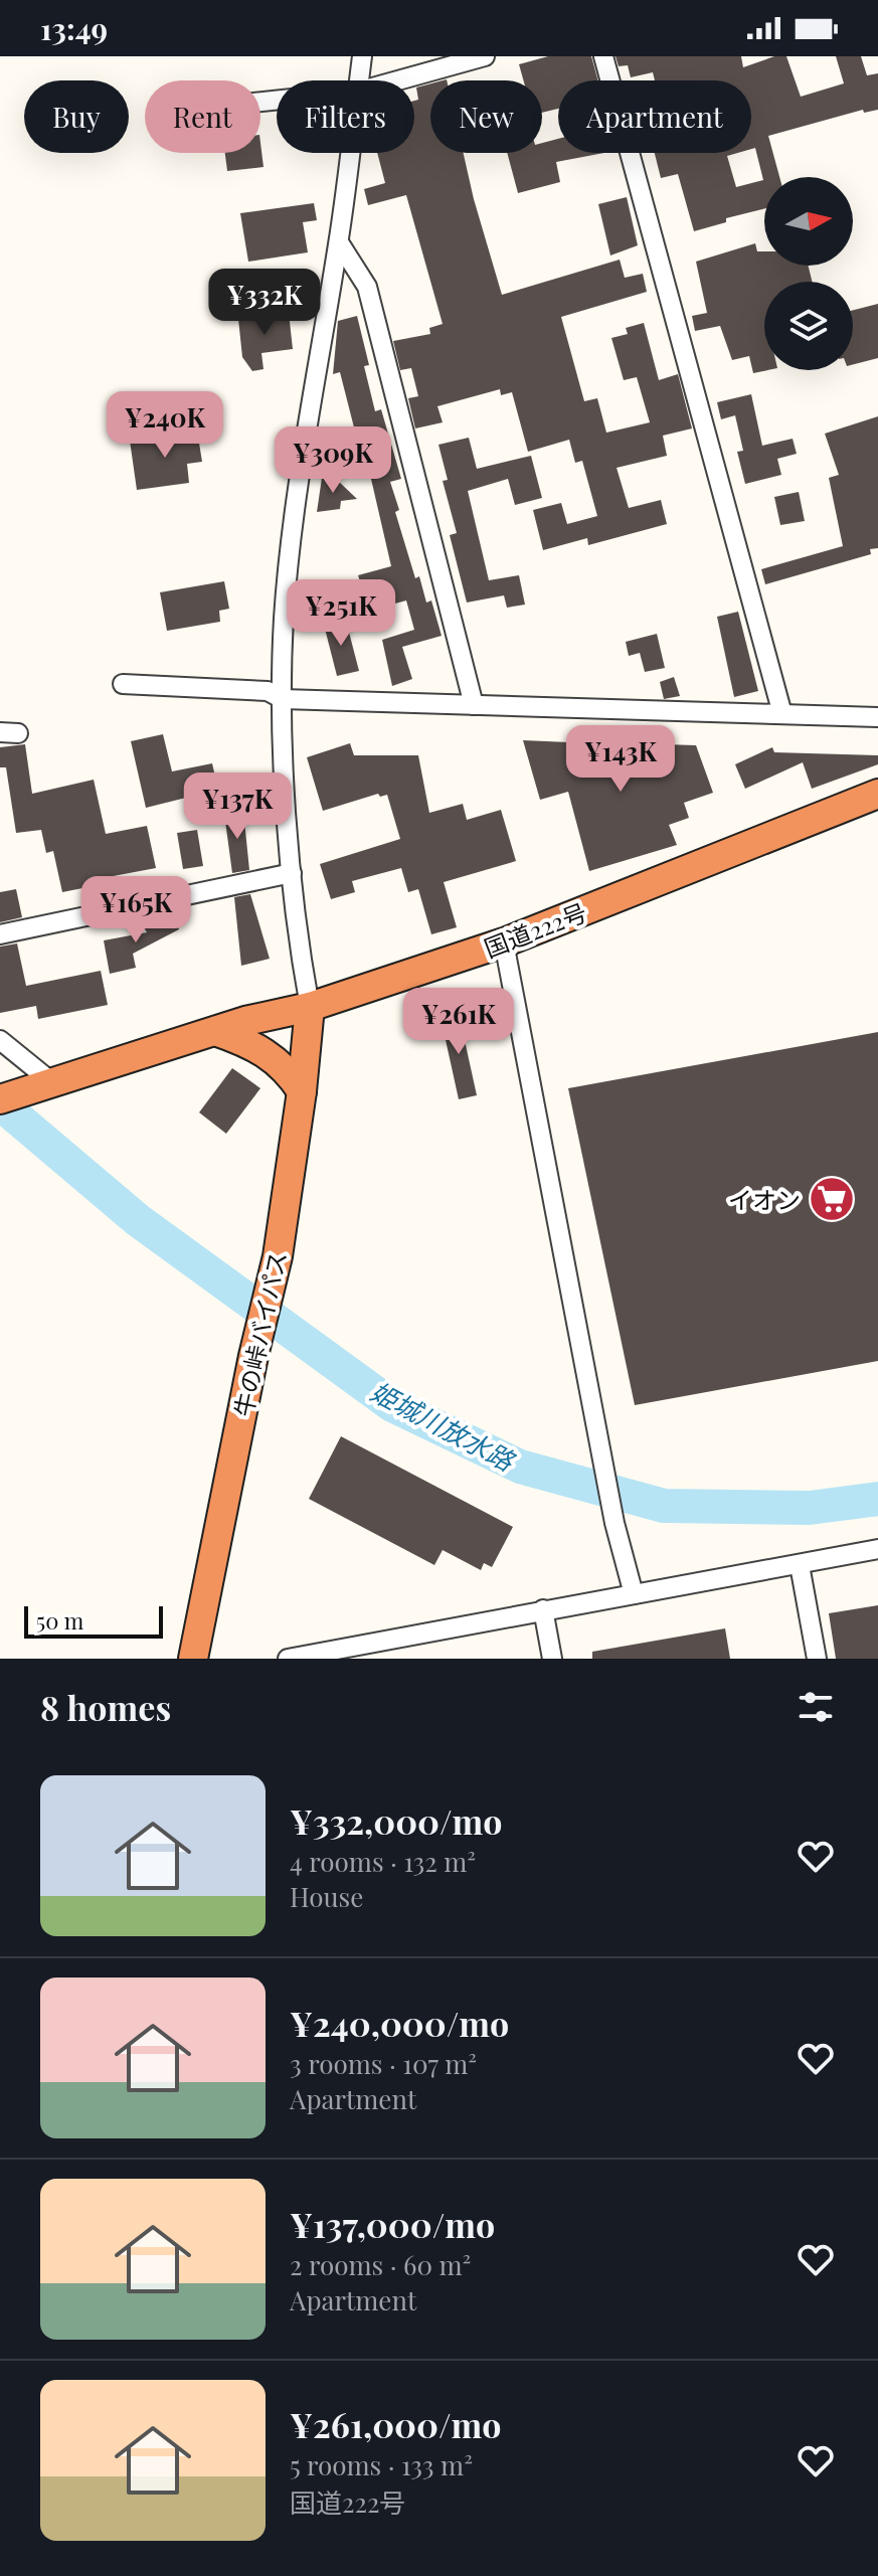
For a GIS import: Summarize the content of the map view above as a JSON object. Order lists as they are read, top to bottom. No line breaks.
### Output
{"streets":{"highway":["国道222号","牛の峠バイパス"]},"crossings":[["国道222号","牛の峠バイパス"]],"water":["姫城川放水路"],"places":{"supermarket":["イオン"]},"scale_bar":"50 m","north":"right","page":{"status":"13:49","chip":["Buy","Rent","Filters","New","Apartment"],"price":["¥332K","¥240K","¥309K","¥251K","¥143K","¥137K","¥165K","¥261K"],"scale":"50 m","heading":"8 homes","list":[{"name":"¥332,000/mo","note":"4 rooms · 132 m² · House"},{"name":"¥240,000/mo","note":"3 rooms · 107 m² · Apartment"},{"name":"¥137,000/mo","note":"2 rooms · 60 m² · Apartment"},{"name":"¥261,000/mo","note":"5 rooms · 133 m² · 国道222号"}]}}
